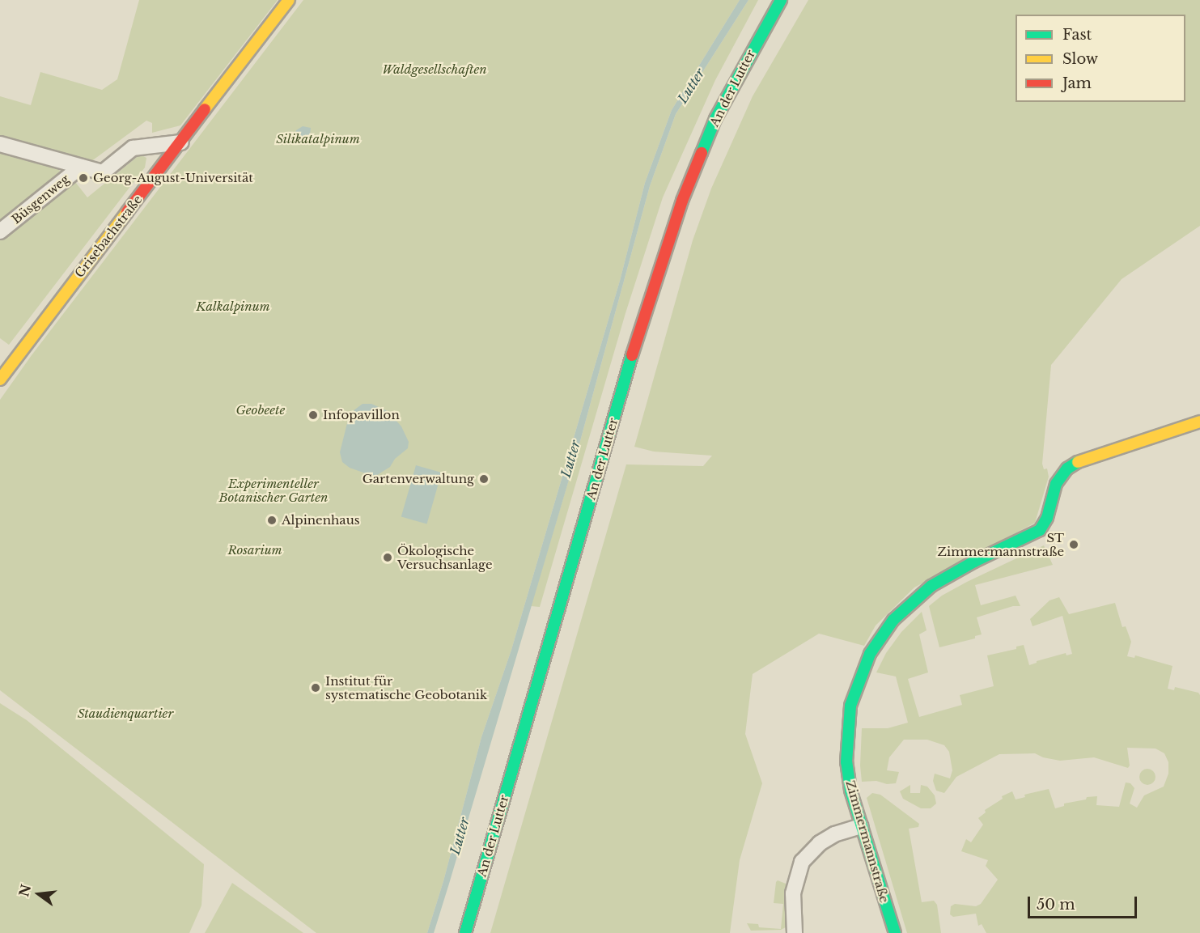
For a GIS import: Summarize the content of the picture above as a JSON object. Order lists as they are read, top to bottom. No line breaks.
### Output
{"streets":{"street":["An der Lutter","Büsgenweg","Grisebachstraße","Zimmermannstraße"]},"crossings":[["Büsgenweg","Grisebachstraße"]],"water":["Lutter"],"parks":["Waldgesellschaften","Silikatalpinum","Kalkalpinum","Geobeete","Experimenteller Botanischer Garten","Rosarium","Staudienquartier"],"places":["Georg-August-Universität","Infopavillon","Gartenverwaltung","Alpinenhaus","ST Zimmermannstraße","Ökologische Versuchsanlage","Institut für systematische Geobotanik"],"legend":["Fast","Slow","Jam"],"scale_bar":"50 m","north":"left"}
